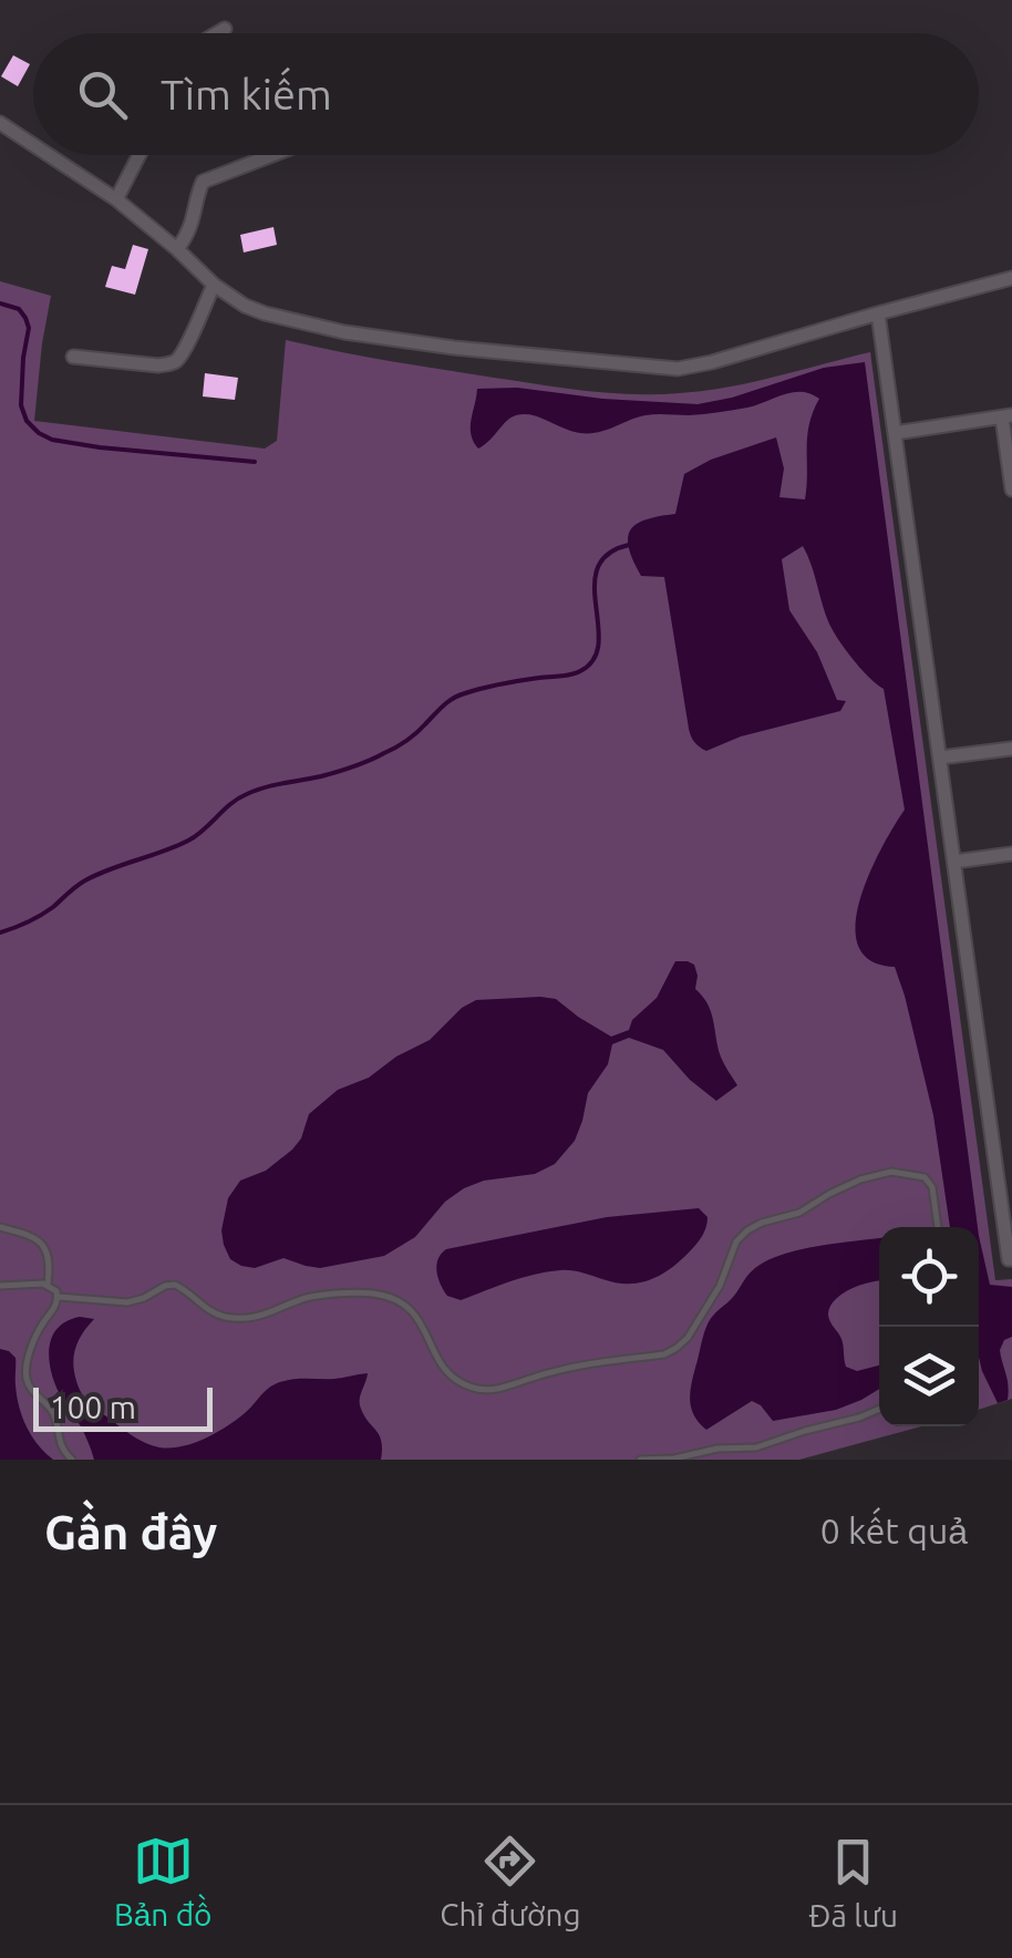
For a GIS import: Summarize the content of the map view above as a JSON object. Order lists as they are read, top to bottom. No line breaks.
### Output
{"scale_bar":"100 m","page":{"search":"Tìm kiếm","scale":"100 m","heading":["Gần đây","0 kết quả"],"nav":["Bản đồ","Chỉ đường","Đã lưu"]}}
